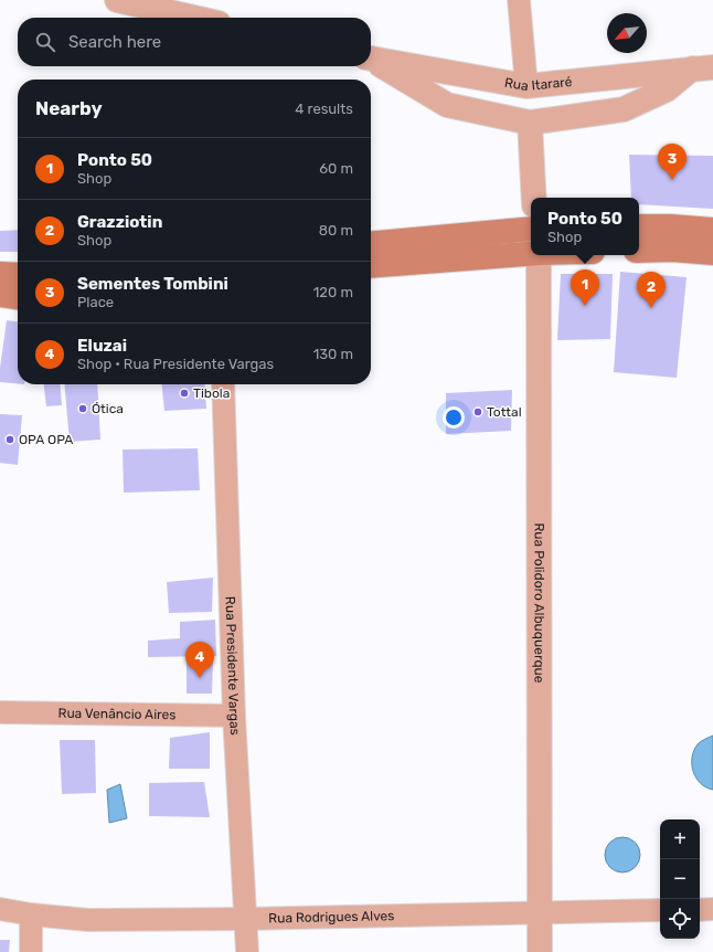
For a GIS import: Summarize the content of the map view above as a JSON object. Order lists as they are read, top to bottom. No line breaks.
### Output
{"streets":{"street":["Rua Itararé","Rua Polidoro Albuquerque","Rua Presidente Vargas","Rua Venâncio Aires","Rua Rodrigues Alves"]},"crossings":[["Rua Polidoro Albuquerque","Rua Rodrigues Alves"],["Rua Presidente Vargas","Rua Venâncio Aires"],["Rua Presidente Vargas","Rua Rodrigues Alves"]],"places":["Tibola","Ótica","Tottal","OPA OPA"],"north":"bottom left","page":{"search":"Search here","heading":["Nearby","4 results"],"list":[{"mark":"1","name":"Ponto 50","note":"Shop","value":"60 m"},{"mark":"2","name":"Grazziotin","note":"Shop","value":"80 m"},{"mark":"3","name":"Sementes Tombini","note":"Place","value":"120 m"},{"mark":"4","name":"Eluzai","note":"Shop · Rua Presidente Vargas","value":"130 m"}],"pins":["3","1","2","4"],"popup":["Ponto 50","Shop"],"map_buttons":["+","−"]}}
